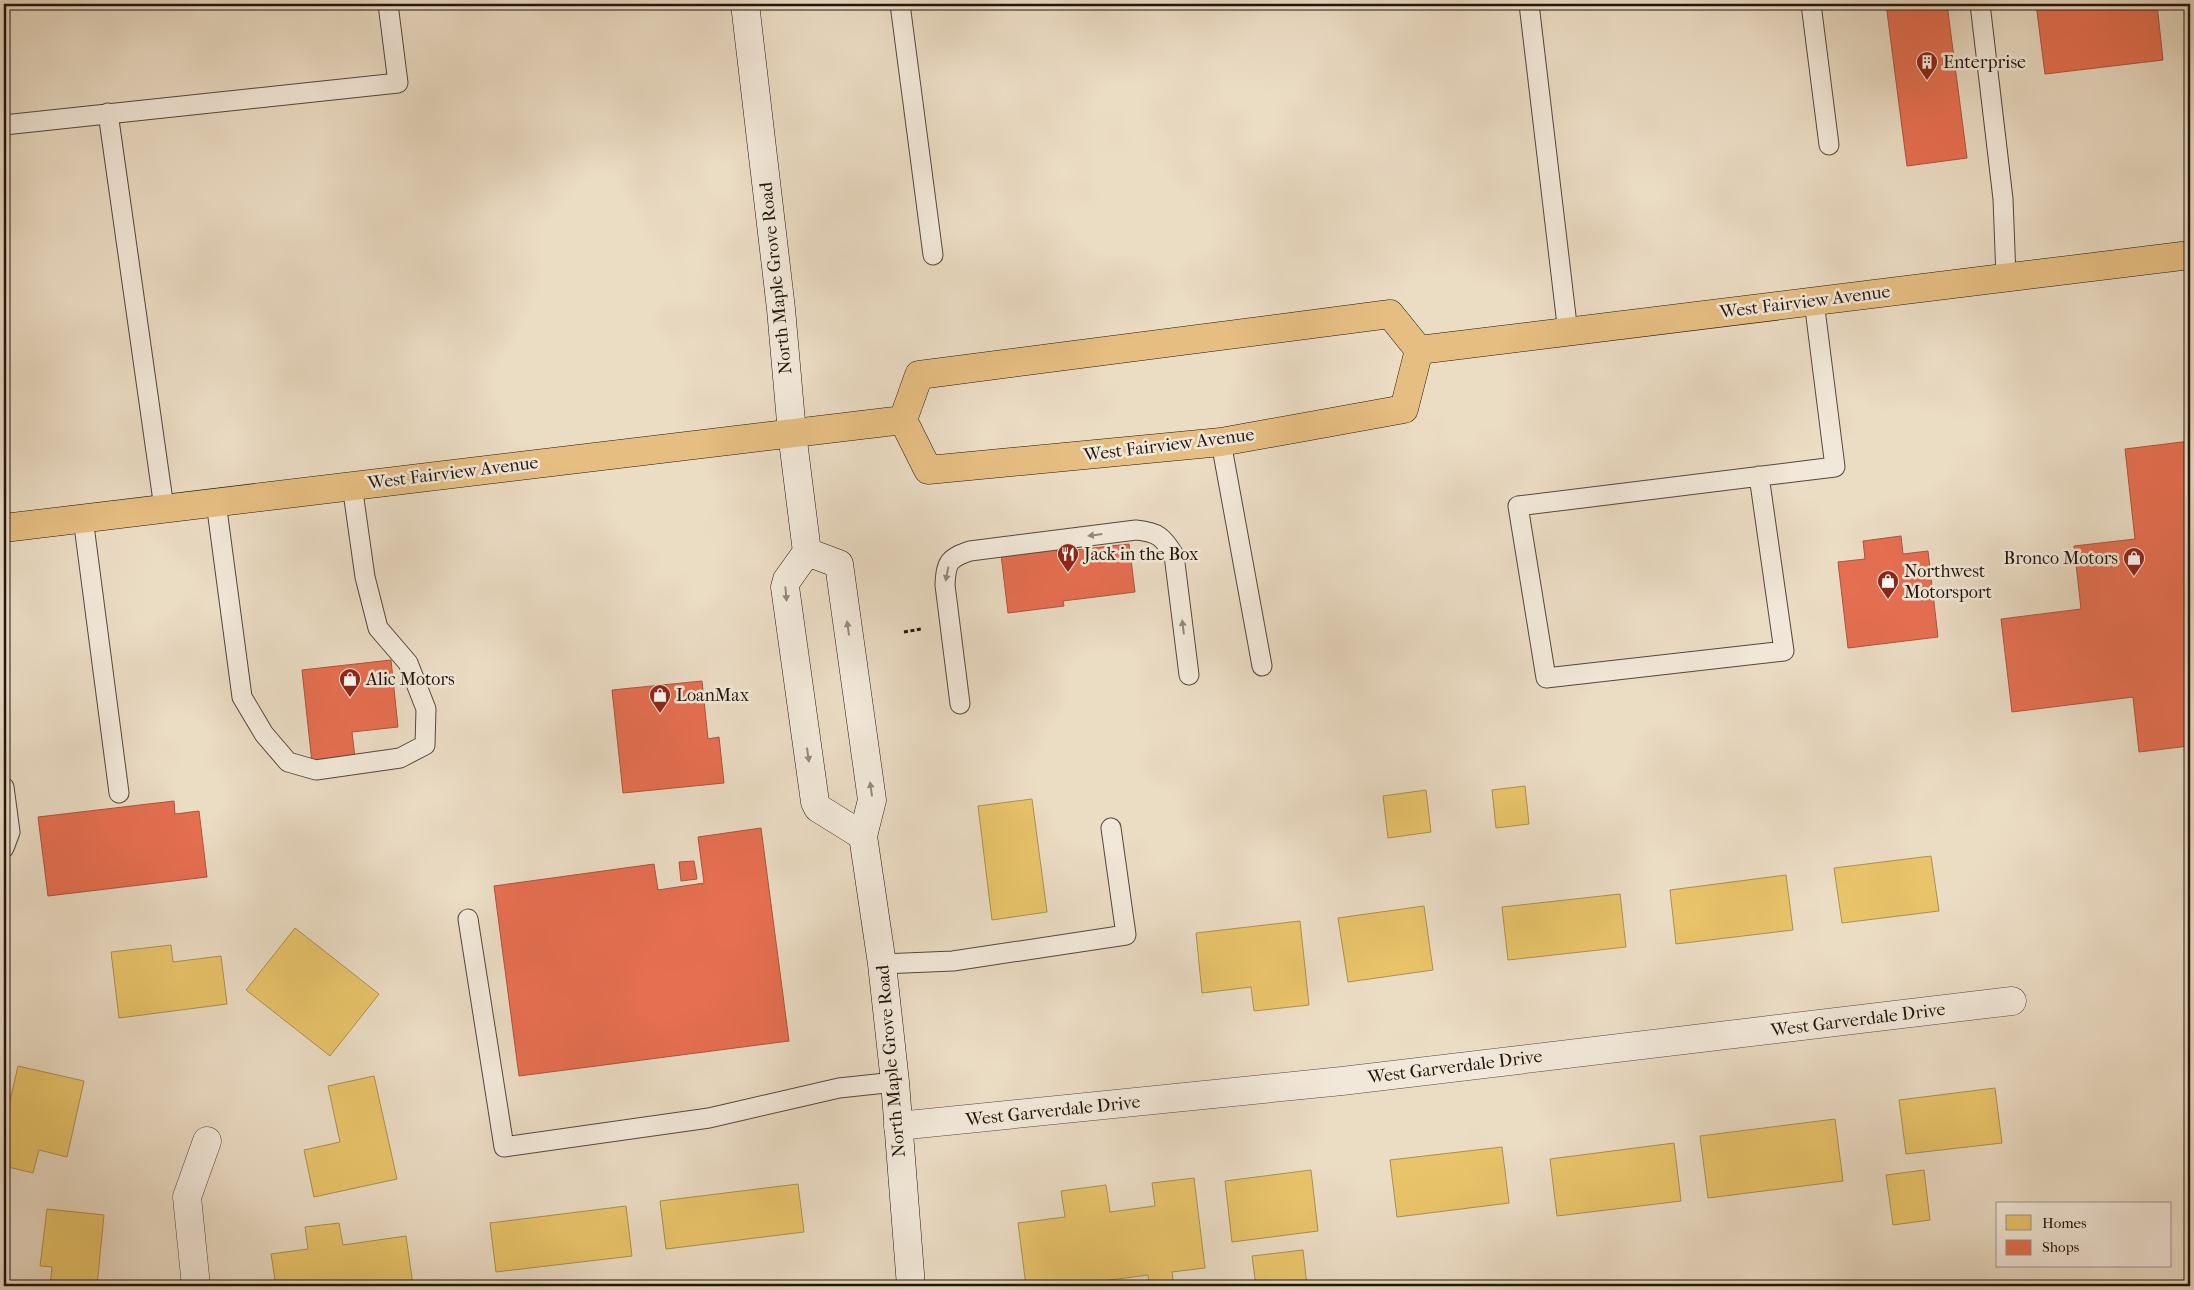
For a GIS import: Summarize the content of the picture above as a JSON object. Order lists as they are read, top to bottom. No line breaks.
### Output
{"streets":{"main road":["North Maple Grove Road","West Fairview Avenue","West Garverdale Drive"]},"crossings":[["North Maple Grove Road","West Fairview Avenue"],["North Maple Grove Road","West Garverdale Drive"]],"places":{"building":["Enterprise"],"restaurant":["Jack in the Box"],"shop":["Bronco Motors","Northwest Motorsport","Alic Motors","LoanMax"]},"legend":["Homes","Shops"]}
